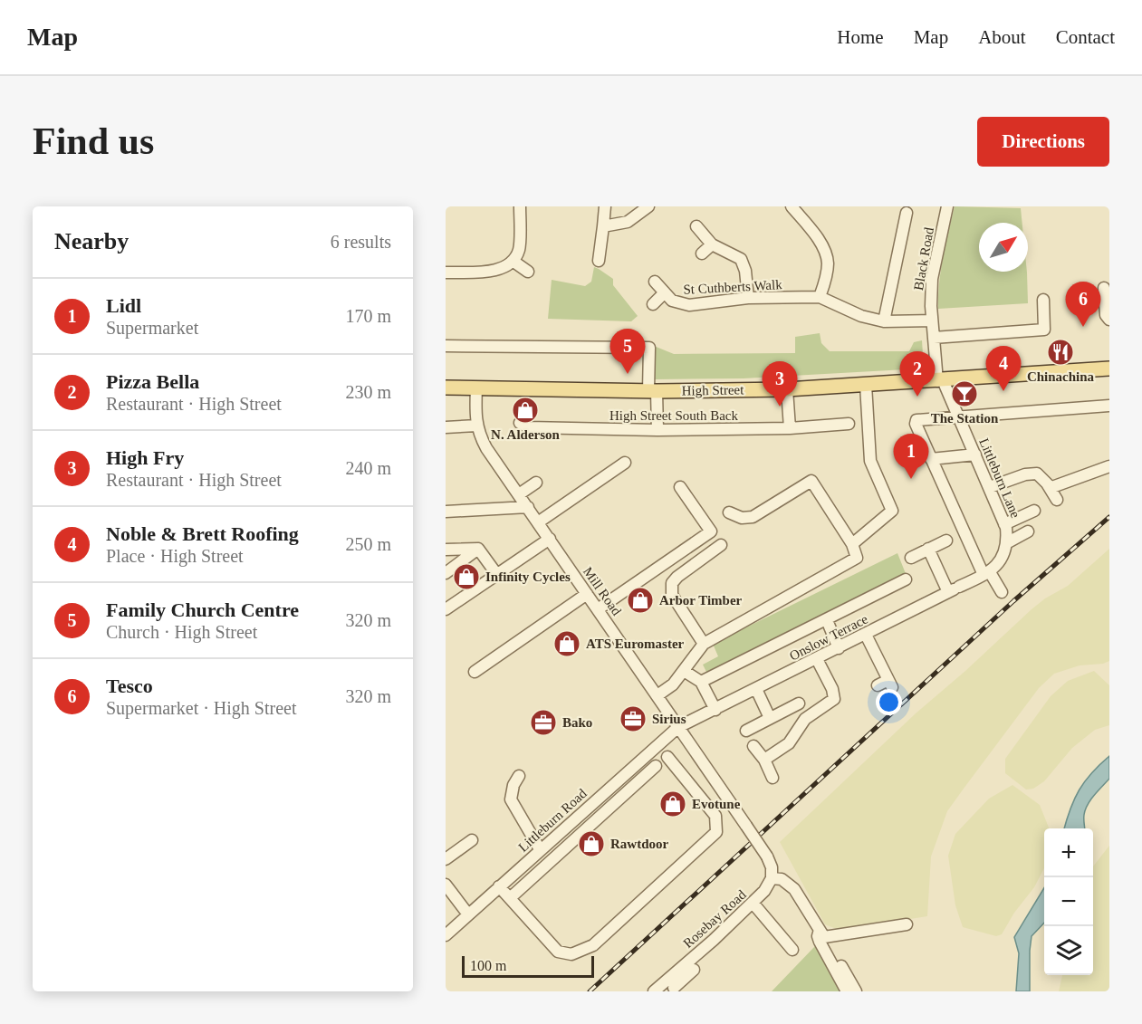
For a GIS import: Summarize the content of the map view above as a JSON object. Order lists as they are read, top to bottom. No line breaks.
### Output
{"streets":{"main road":["High Street"],"street":["Black Road","St Cuthberts Walk","High Street South Back","Littleburn Lane","Mill Road","Onslow Terrace","Littleburn Road","Rosebay Road"]},"crossings":[["Black Road","St Cuthberts Walk"],["Black Road","High Street"],["Black Road","Littleburn Lane"],["High Street","Littleburn Lane"],["High Street","Mill Road"],["Mill Road","Littleburn Road"],["Mill Road","Rosebay Road"]],"places":{"restaurant":["Chinachina"],"bar":["The Station"],"shop":["N. Alderson","Infinity Cycles","Arbor Timber","ATS Euromaster","Evotune","Rawtdoor"],"office":["Sirius","Bako"]},"scale_bar":"100 m","north":"top right","page":{"header":"Map","nav":["Home","Map","About","Contact"],"buttons":"Directions","title":"Find us","heading":["Nearby","6 results"],"list":[{"mark":"1","name":"Lidl","note":"Supermarket","value":"170 m"},{"mark":"2","name":"Pizza Bella","note":"Restaurant · High Street","value":"230 m"},{"mark":"3","name":"High Fry","note":"Restaurant · High Street","value":"240 m"},{"mark":"4","name":"Noble & Brett Roofing","note":"Place · High Street","value":"250 m"},{"mark":"5","name":"Family Church Centre","note":"Church · High Street","value":"320 m"},{"mark":"6","name":"Tesco","note":"Supermarket · High Street","value":"320 m"}],"pins":["6","5","4","2","3","1"],"map_buttons":["+","−"],"scale":"100 m"}}
